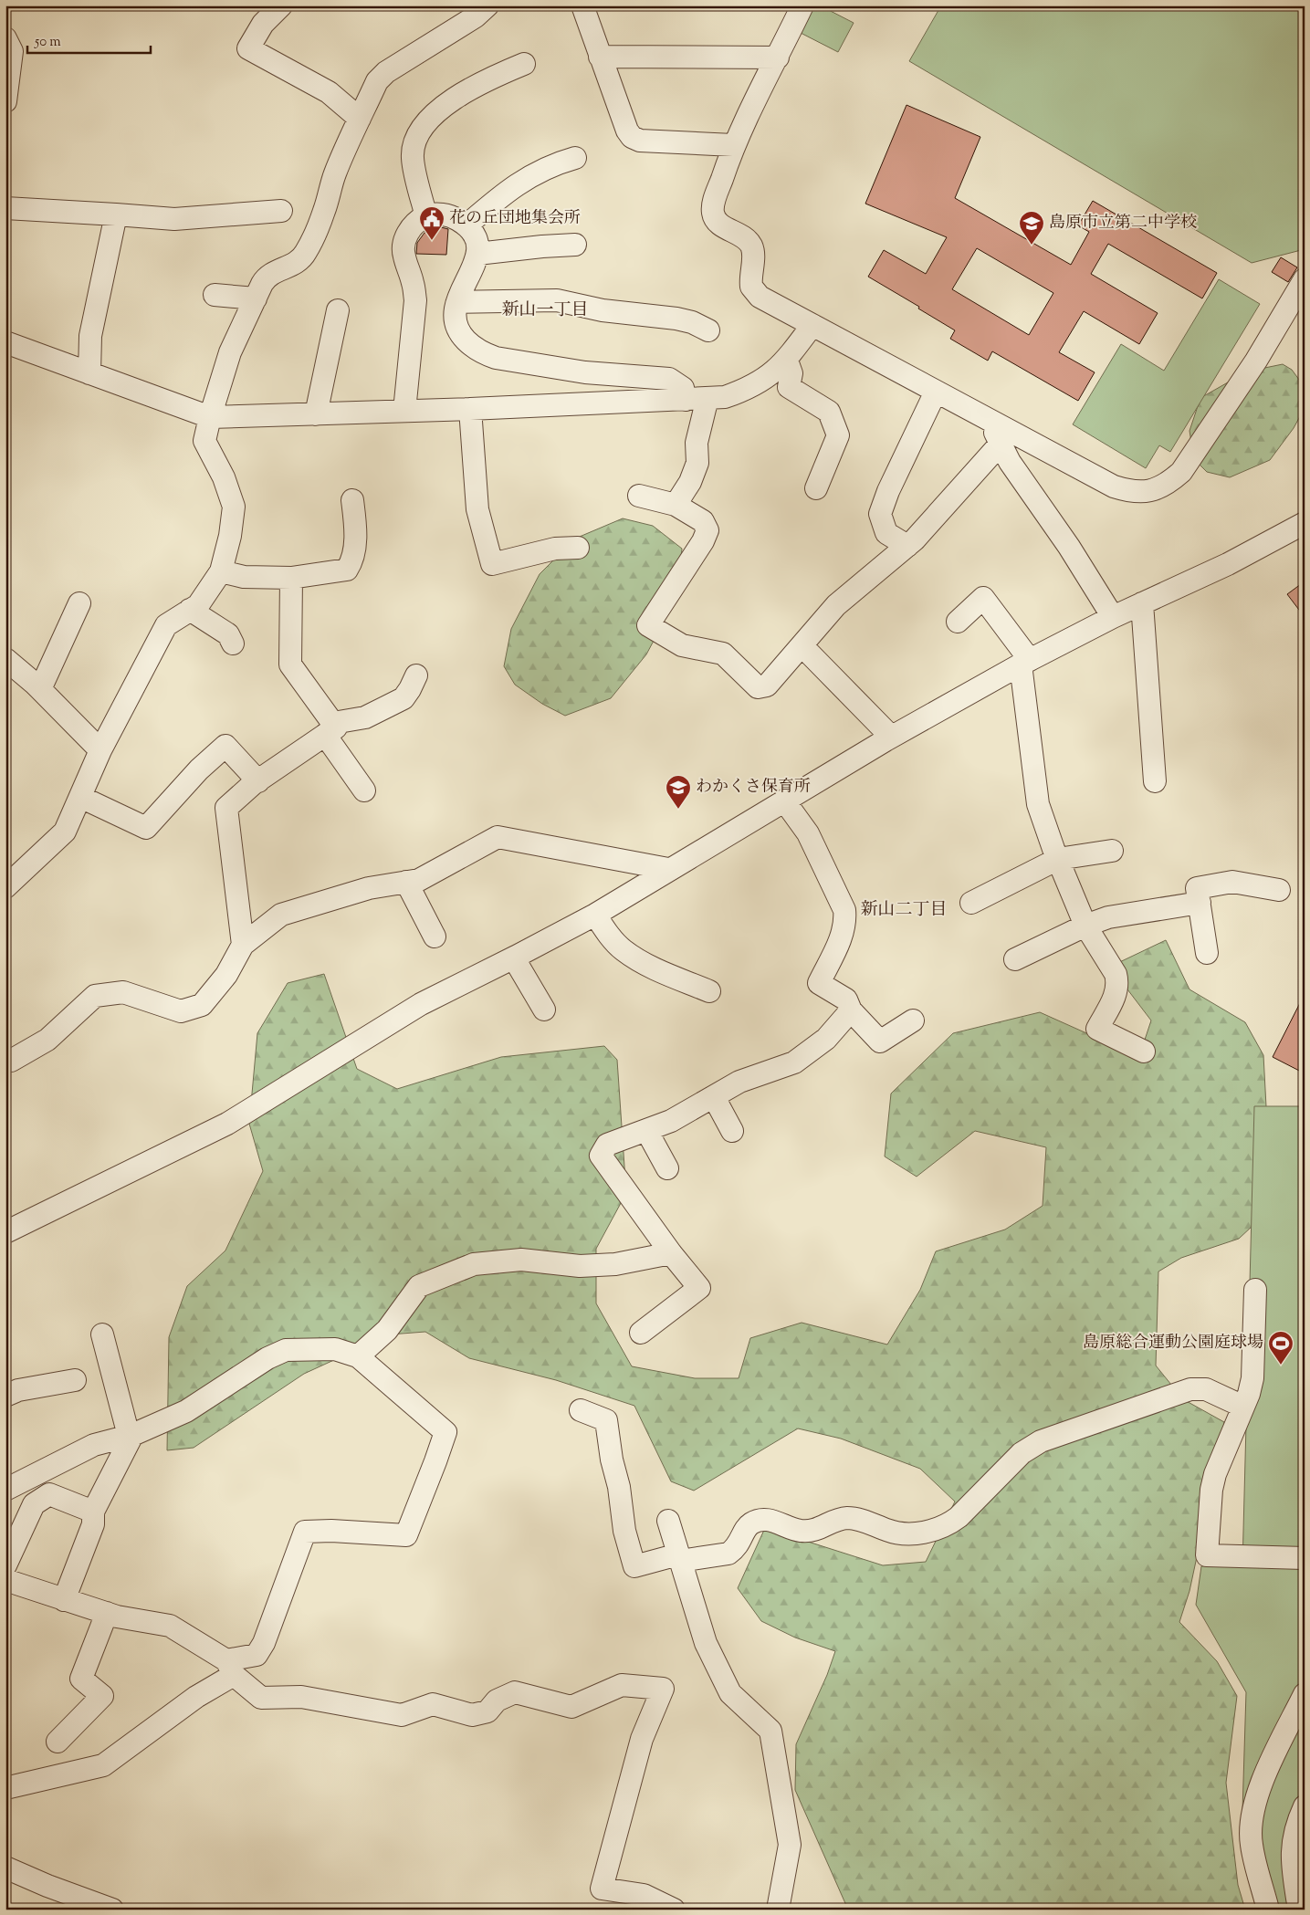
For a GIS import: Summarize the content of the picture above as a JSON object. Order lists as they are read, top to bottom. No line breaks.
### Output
{"districts":["新山一丁目","新山二丁目"],"places":{"public building":["花の丘団地集会所"],"school or university":["島原市立第二中学校","わかくさ保育所"],"sports":["島原総合運動公園庭球場"]},"scale_bar":"50 m"}
